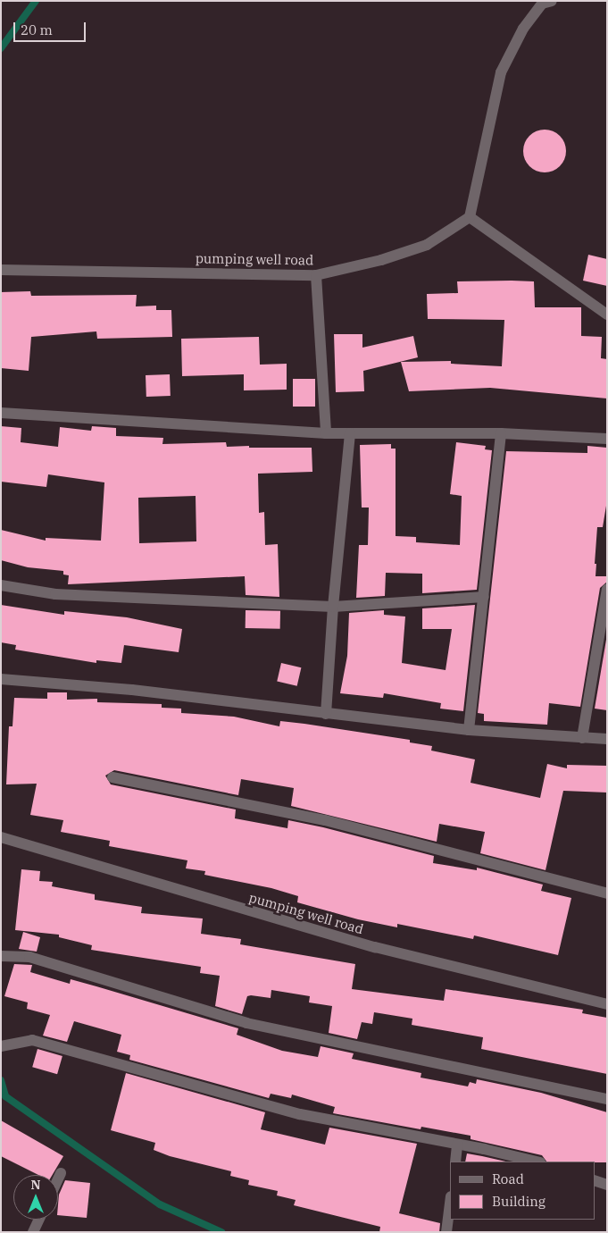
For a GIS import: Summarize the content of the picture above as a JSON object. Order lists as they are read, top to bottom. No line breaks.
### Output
{"streets":{"street":["pumping well road"]},"legend":["Road","Building"],"scale_bar":"20 m","north":"top"}
